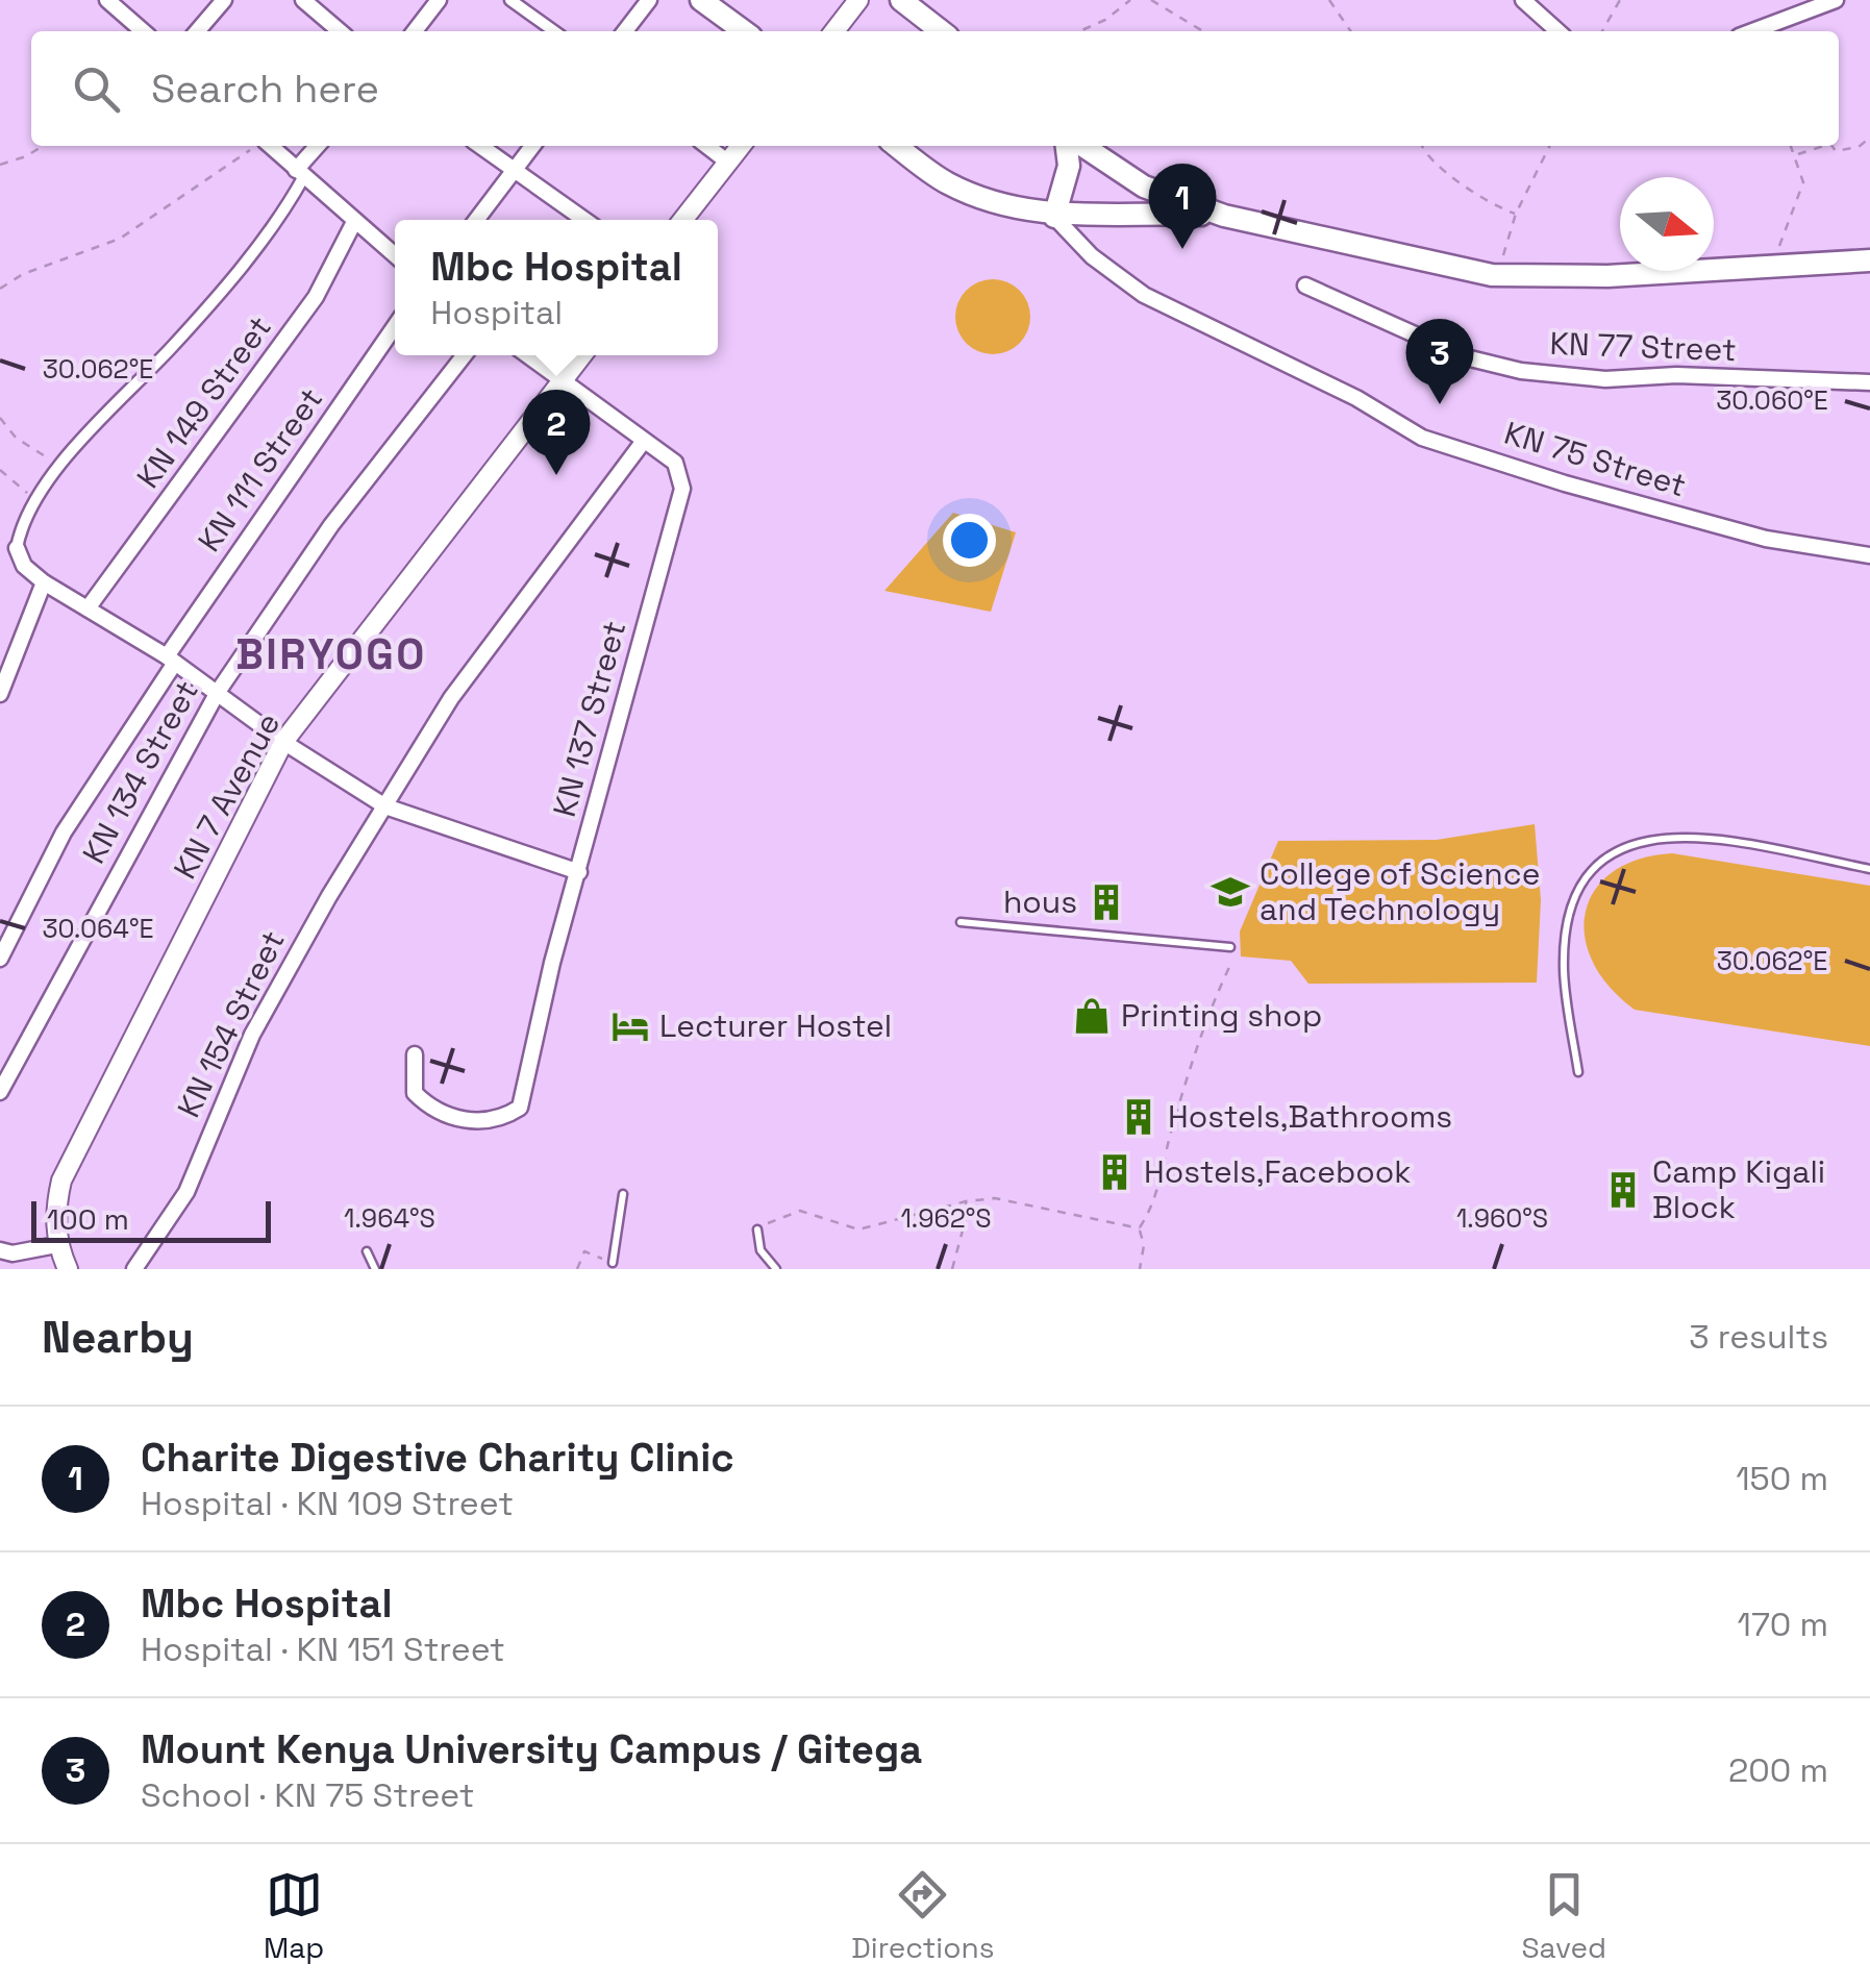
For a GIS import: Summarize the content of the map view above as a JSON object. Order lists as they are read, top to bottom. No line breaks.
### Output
{"streets":{"street":["KN 77 Street","KN 149 Street","KN 75 Street","KN 111 Street","KN 137 Street","KN 134 Street","KN 7 Avenue","KN 154 Street"]},"crossings":[["KN 137 Street","KN 7 Avenue"],["KN 137 Street","KN 154 Street"]],"districts":["BIRYOGO"],"places":{"school or university":["College of Science and Technology"],"building":["hous","Hostels,Bathrooms","Hostels,Facebook","Camp Kigali Block"],"shop":["Printing shop"],"hotel":["Lecturer Hostel"]},"scale_bar":"100 m","north":"right","page":{"search":"Search here","pins":["1","3","2"],"popup":["Mbc Hospital","Hospital"],"scale":"100 m","heading":["Nearby","3 results"],"list":[{"mark":"1","name":"Charite Digestive Charity Clinic","note":"Hospital · KN 109 Street","value":"150 m"},{"mark":"2","name":"Mbc Hospital","note":"Hospital · KN 151 Street","value":"170 m"},{"mark":"3","name":"Mount Kenya University Campus / Gitega","note":"School · KN 75 Street","value":"200 m"}],"nav":["Map","Directions","Saved"]},"coordinates":["30.062°E","30.060°E","30.064°E","1.964°S","1.962°S","1.960°S"]}
